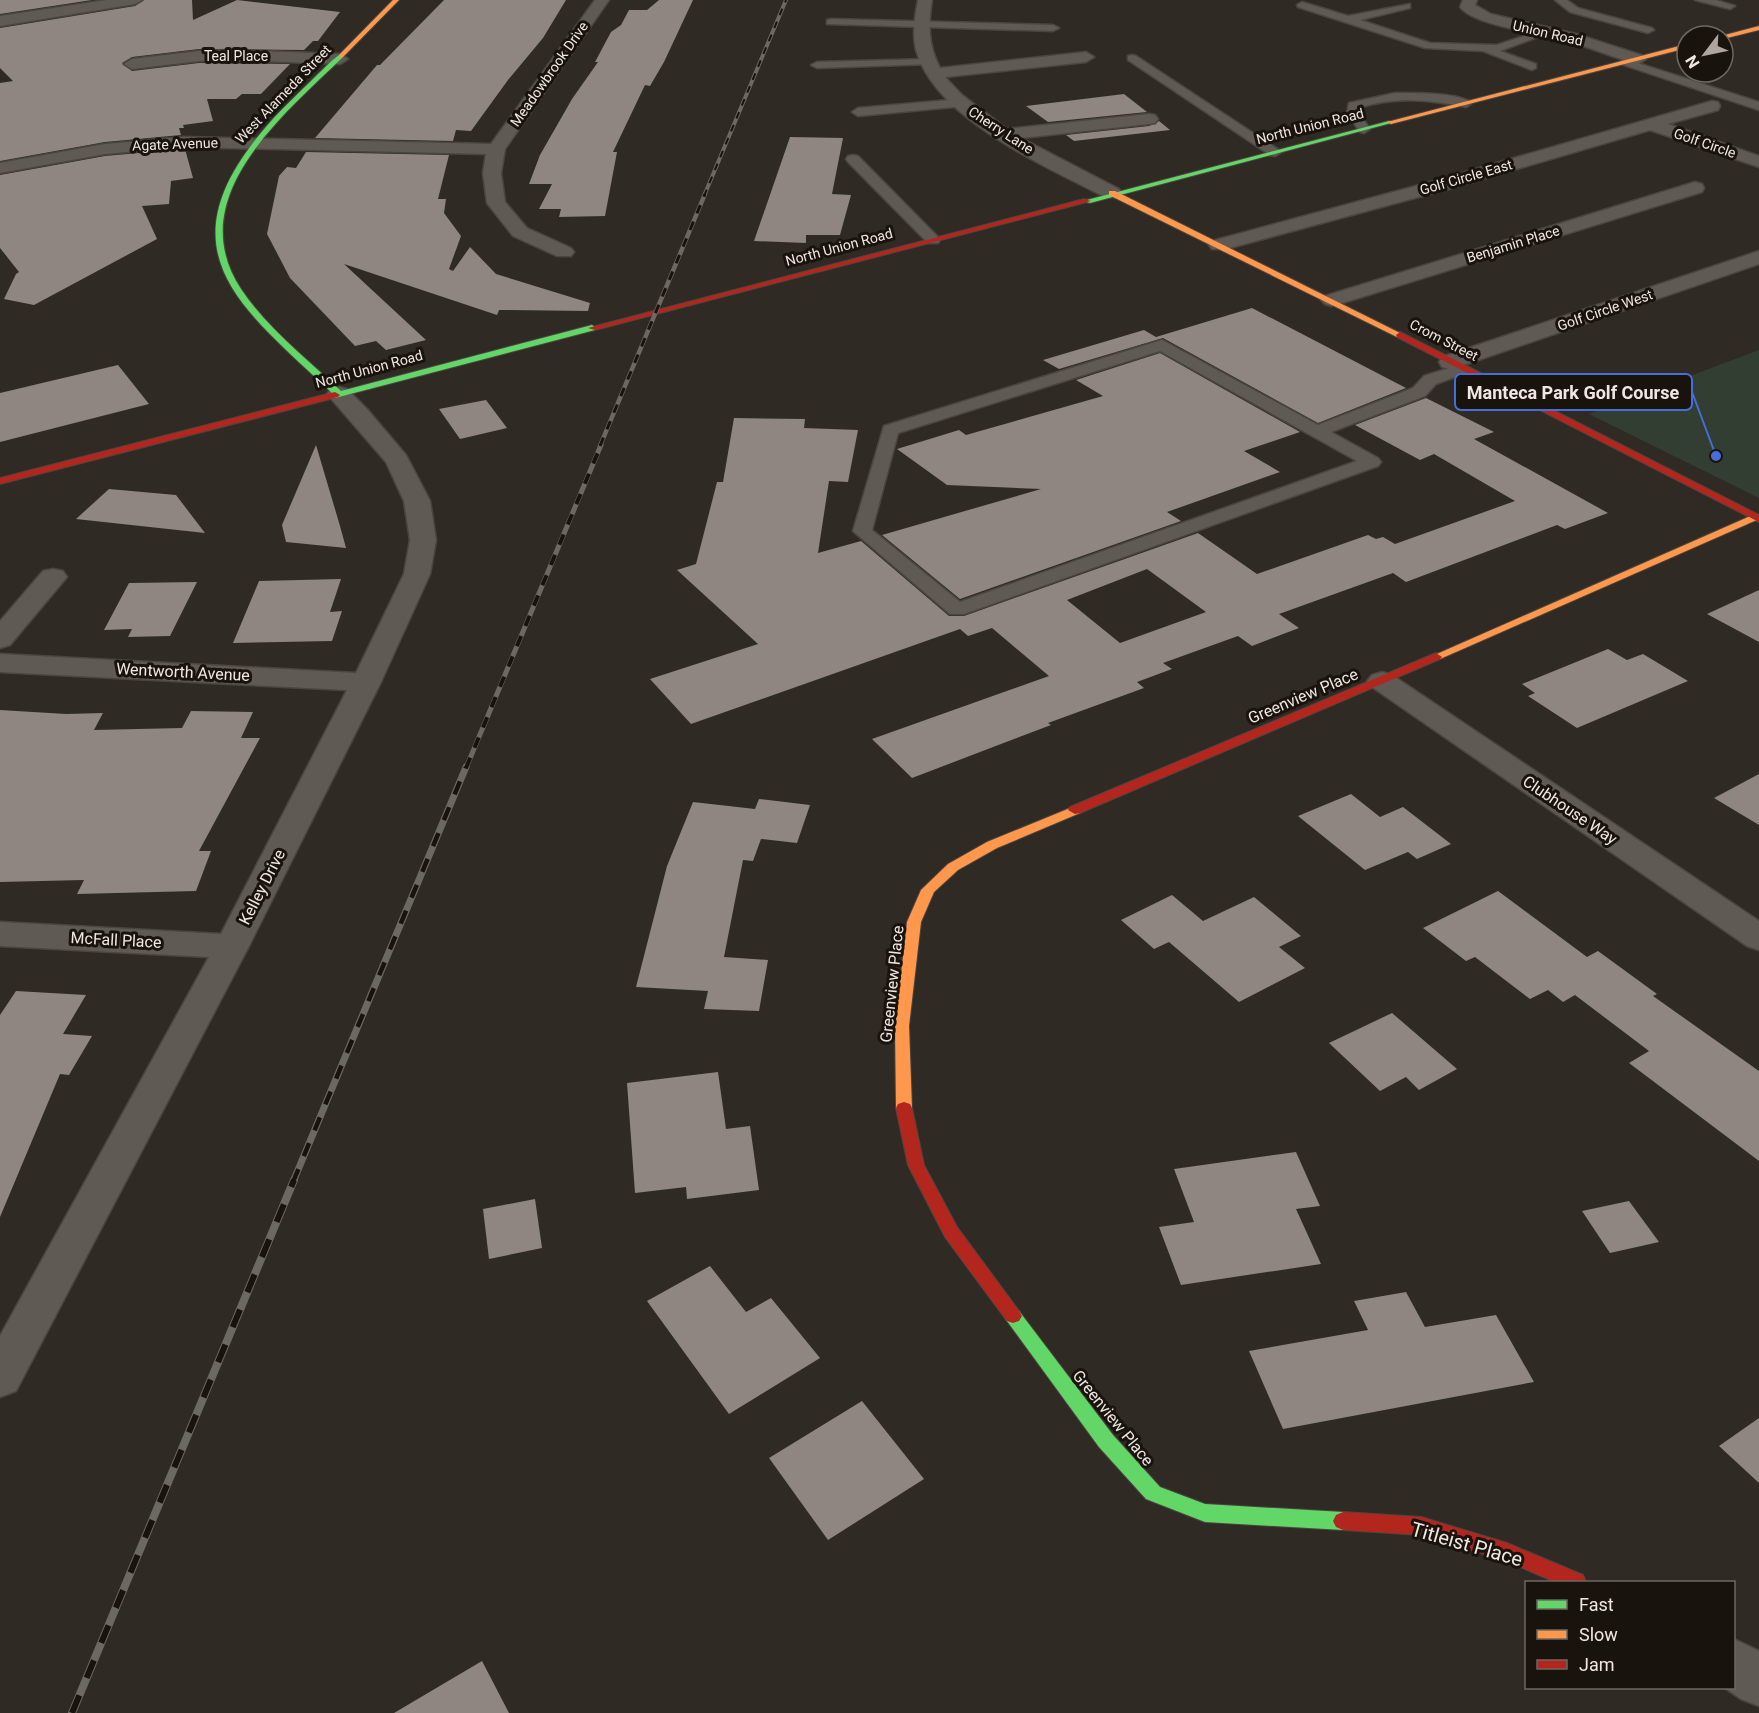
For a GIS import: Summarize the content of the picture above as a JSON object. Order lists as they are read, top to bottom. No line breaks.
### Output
{"streets":{"street":["Union Road","Teal Place","Meadowbrook Drive","West Alameda Street","North Union Road","Cherry Lane","Golf Circle","Agate Avenue","Golf Circle East","Benjamin Place","Golf Circle West","Crom Street","Wentworth Avenue","Greenview Place","Clubhouse Way","Kelley Drive","McFall Place","Titleist Place"]},"crossings":[["Union Road","North Union Road"],["Teal Place","West Alameda Street"],["Meadowbrook Drive","Agate Avenue"],["West Alameda Street","North Union Road"],["West Alameda Street","Agate Avenue"],["West Alameda Street","Kelley Drive"],["North Union Road","Cherry Lane"],["North Union Road","Crom Street"],["North Union Road","Kelley Drive"],["Cherry Lane","Crom Street"],["Golf Circle","Golf Circle East"],["Golf Circle East","Crom Street"],["Benjamin Place","Crom Street"],["Golf Circle West","Crom Street"],["Crom Street","Greenview Place"],["Wentworth Avenue","Kelley Drive"],["Greenview Place","Clubhouse Way"],["Greenview Place","Titleist Place"],["Kelley Drive","McFall Place"]],"places":["Manteca Park Golf Course"],"legend":["Fast","Slow","Jam"],"north":"bottom left"}
